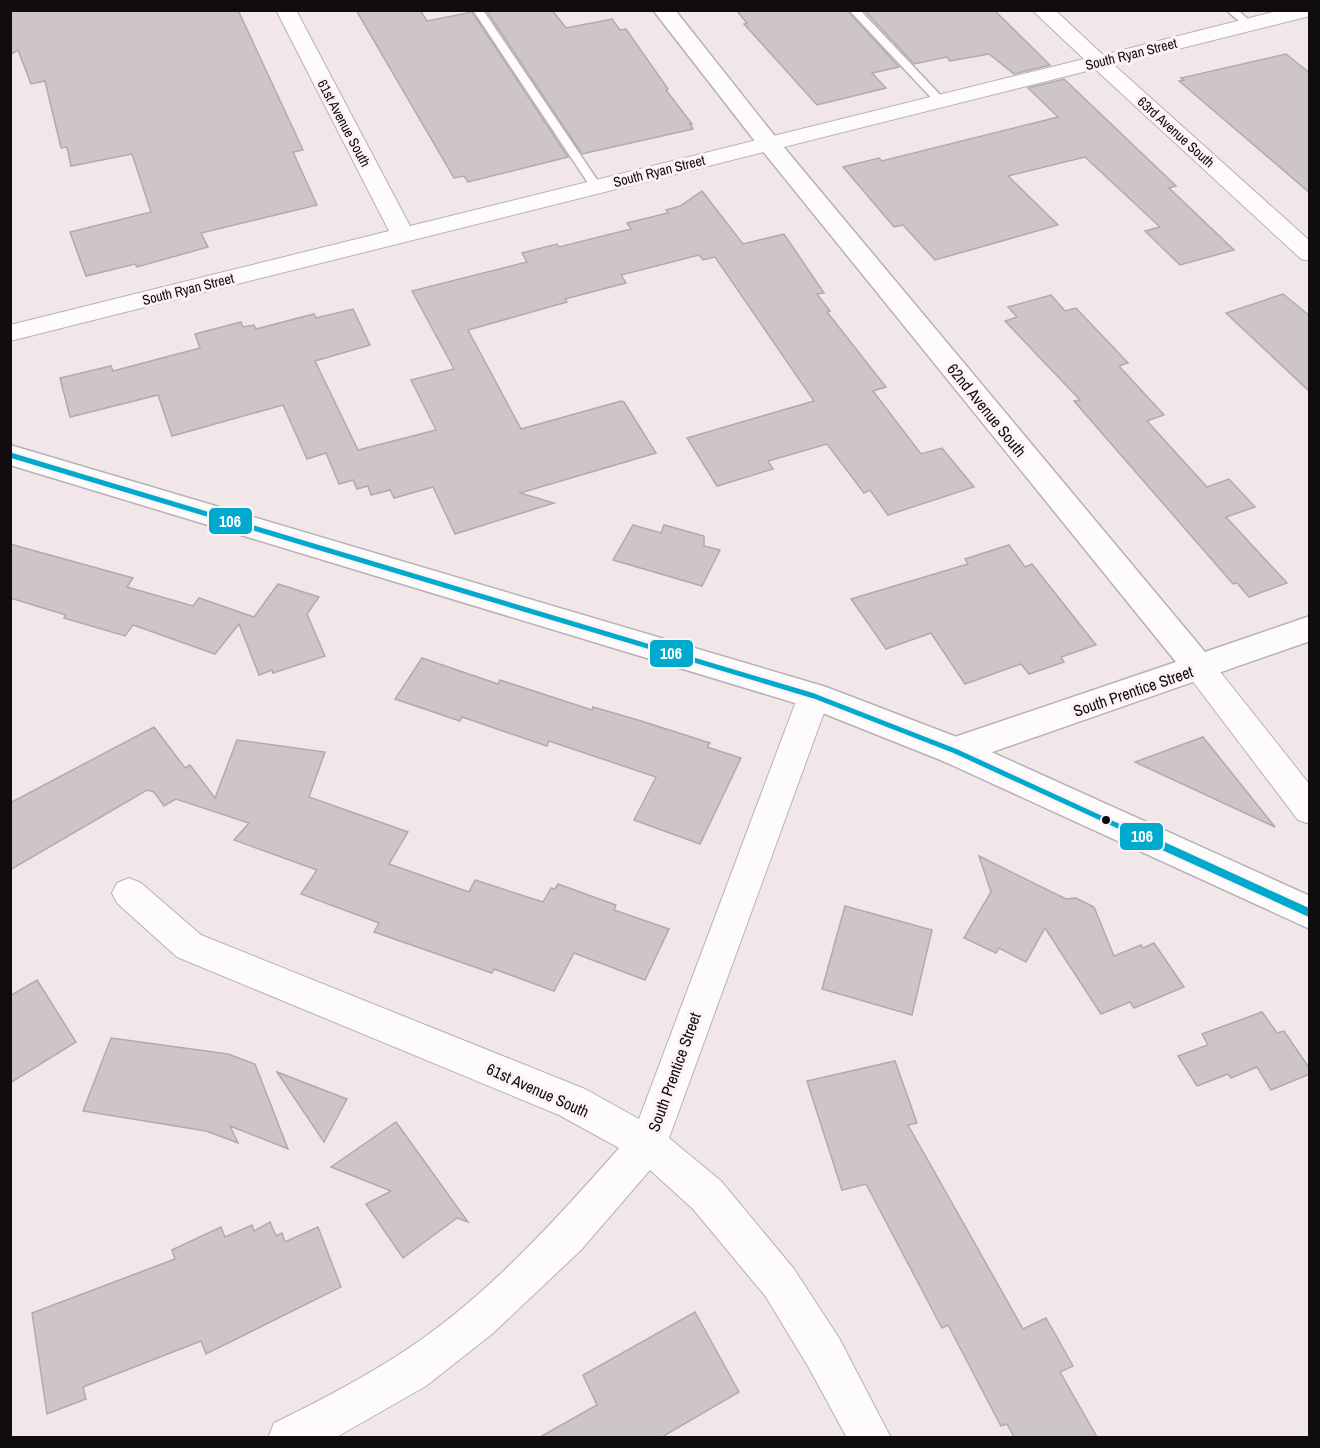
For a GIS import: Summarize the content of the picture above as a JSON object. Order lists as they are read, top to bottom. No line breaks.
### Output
{"streets":{"street":["South Ryan Street","61st Avenue South","63rd Avenue South","62nd Avenue South","South Prentice Street"]},"crossings":[["South Ryan Street","61st Avenue South"],["South Ryan Street","63rd Avenue South"],["South Ryan Street","62nd Avenue South"],["61st Avenue South","South Prentice Street"],["62nd Avenue South","South Prentice Street"]],"lines":["transit line 106"]}
